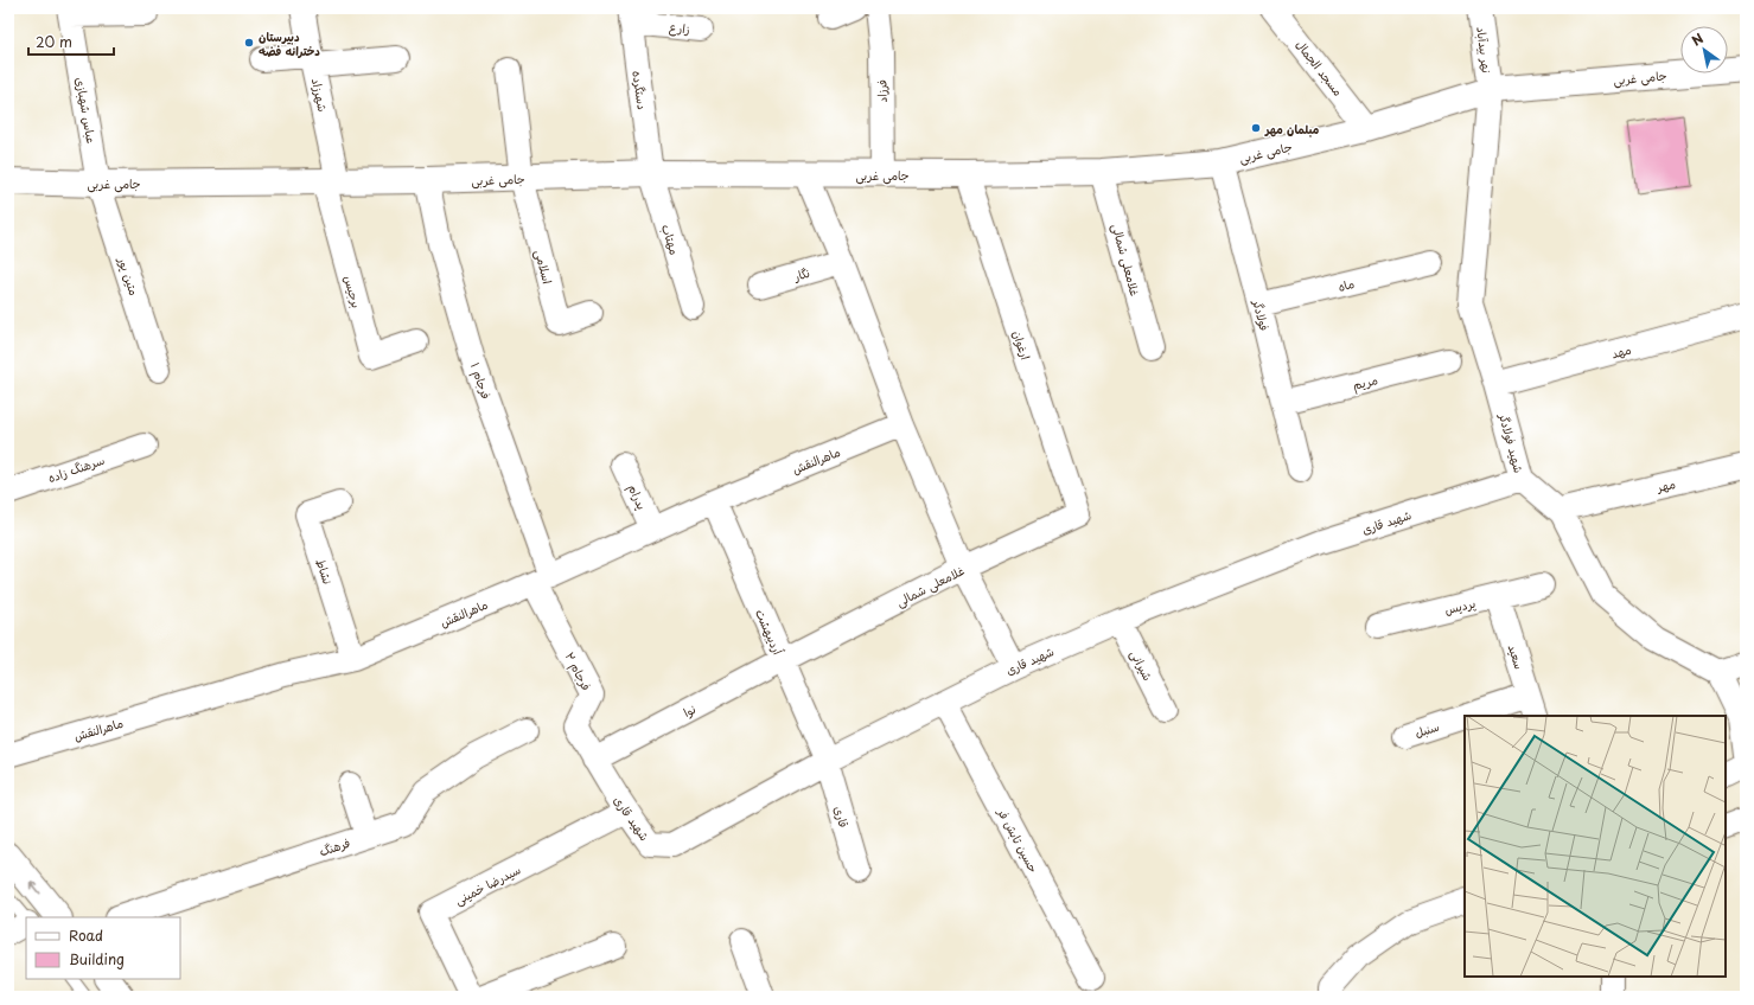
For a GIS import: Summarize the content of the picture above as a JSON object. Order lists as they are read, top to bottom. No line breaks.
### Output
{"streets":{"street":["زارع","نهر بیدآباد","مسجد الجمال","جامی غربی","دستگرده","فرزاد","شهرزاد","عباس شهبازی","مهتاب","غلامعلی شمالی","اسلامی","نگار","متین پور","ماه","برجیس","فولادگر","ارغوان","مهد","فرجام ۱","مریم","شهید فولادگر","ماهرالنقش","سرهنگ زاده","مهر","پدرام","شهید قاری","نشاط","پردیس","اُردیبهشت","سعید","شیرانی","فرجام ۲","نوا","سنبل","قاری","حسین تابش فر","فرهنگ","سیدرضا خمینی"]},"crossings":[["زارع","دستگرده"],["نهر بیدآباد","جامی غربی"],["نهر بیدآباد","شهید فولادگر"],["مسجد الجمال","جامی غربی"],["جامی غربی","دستگرده"],["جامی غربی","فرزاد"],["جامی غربی","شهرزاد"],["جامی غربی","عباس شهبازی"],["جامی غربی","مهتاب"],["جامی غربی","غلامعلی شمالی"],["جامی غربی","اسلامی"],["جامی غربی","متین پور"],["جامی غربی","برجیس"],["جامی غربی","فولادگر"],["جامی غربی","ارغوان"],["جامی غربی","فرجام ۱"],["جامی غربی","شهید فولادگر"],["دستگرده","مهتاب"],["شهرزاد","برجیس"],["عباس شهبازی","متین پور"],["غلامعلی شمالی","ارغوان"],["غلامعلی شمالی","اُردیبهشت"],["غلامعلی شمالی","نوا"],["ماه","فولادگر"],["فولادگر","مریم"],["مهد","شهید فولادگر"],["فرجام ۱","ماهرالنقش"],["فرجام ۱","فرجام ۲"],["شهید فولادگر","مهر"],["شهید فولادگر","شهید قاری"],["ماهرالنقش","پدرام"],["ماهرالنقش","نشاط"],["ماهرالنقش","اُردیبهشت"],["ماهرالنقش","فرجام ۲"],["شهید قاری","اُردیبهشت"],["شهید قاری","شیرانی"],["شهید قاری","فرجام ۲"],["شهید قاری","نوا"],["شهید قاری","قاری"],["شهید قاری","حسین تابش فر"],["شهید قاری","سیدرضا خمینی"],["پردیس","سعید"],["اُردیبهشت","نوا"],["اُردیبهشت","قاری"],["سعید","سنبل"],["فرجام ۲","نوا"]],"places":["دبیرستان دخترانه فضه","مبلمان مهر"],"legend":["Road","Building"],"scale_bar":"20 m","north":"top left"}
